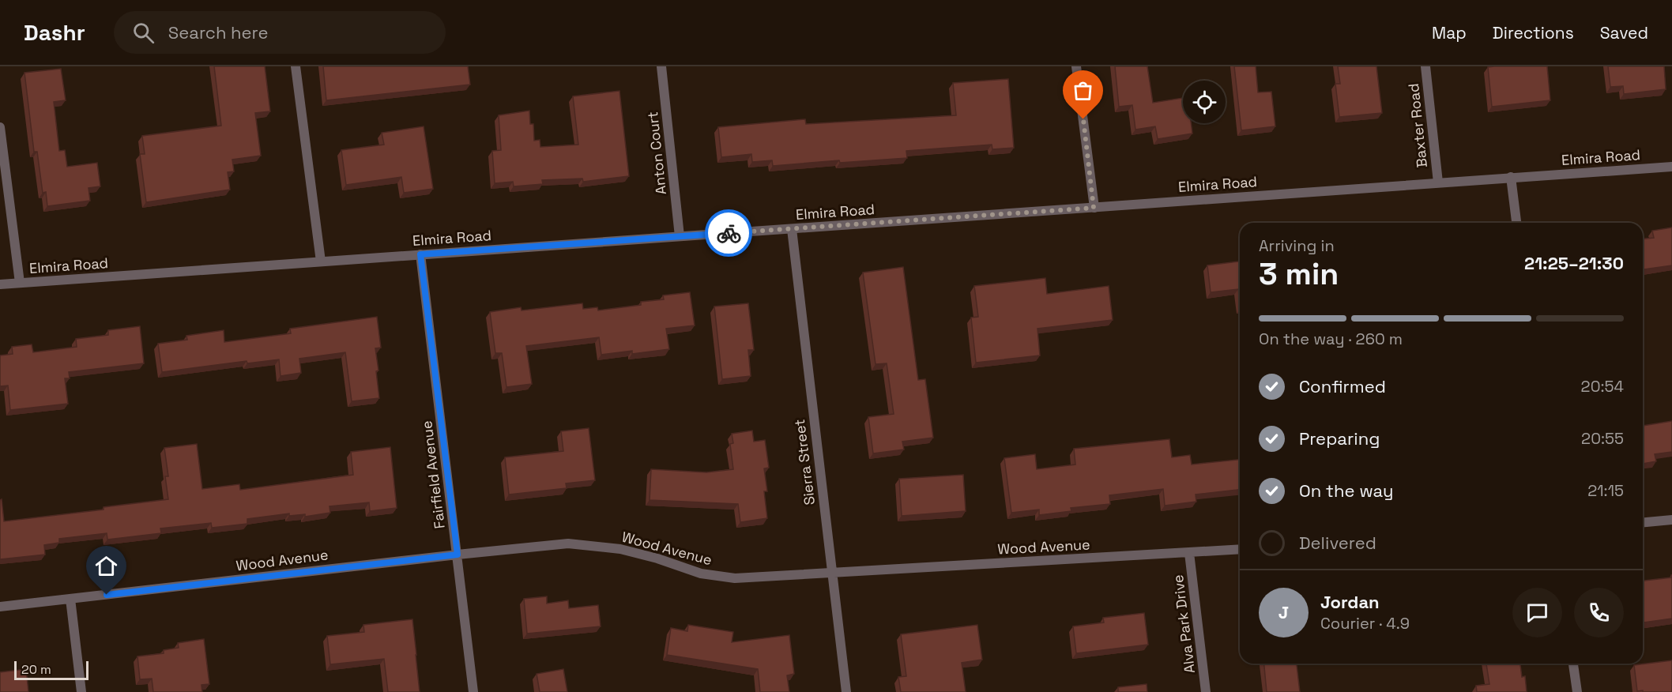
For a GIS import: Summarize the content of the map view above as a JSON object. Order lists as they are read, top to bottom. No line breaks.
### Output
{"streets":{"street":["Baxter Road","Anton Court","Elmira Road","Sierra Street","Fairfield Avenue","Wood Avenue","Alva Park Drive"]},"crossings":[["Baxter Road","Elmira Road"],["Anton Court","Elmira Road"],["Elmira Road","Sierra Street"],["Elmira Road","Fairfield Avenue"],["Sierra Street","Wood Avenue"],["Fairfield Avenue","Wood Avenue"],["Wood Avenue","Alva Park Drive"]],"scale_bar":"20 m","page":{"header":"Dashr","search":"Search here","nav":["Map","Directions","Saved"],"heading":["3 min","Arriving in","21:25–21:30"],"panel":["Jordan","Courier · 4.9"],"bar":"On the way · 260 m","list":[["Confirmed","20:54"],["Preparing","20:55"],["On the way","21:15"],"Delivered"],"round":"J","scale":"20 m"}}
